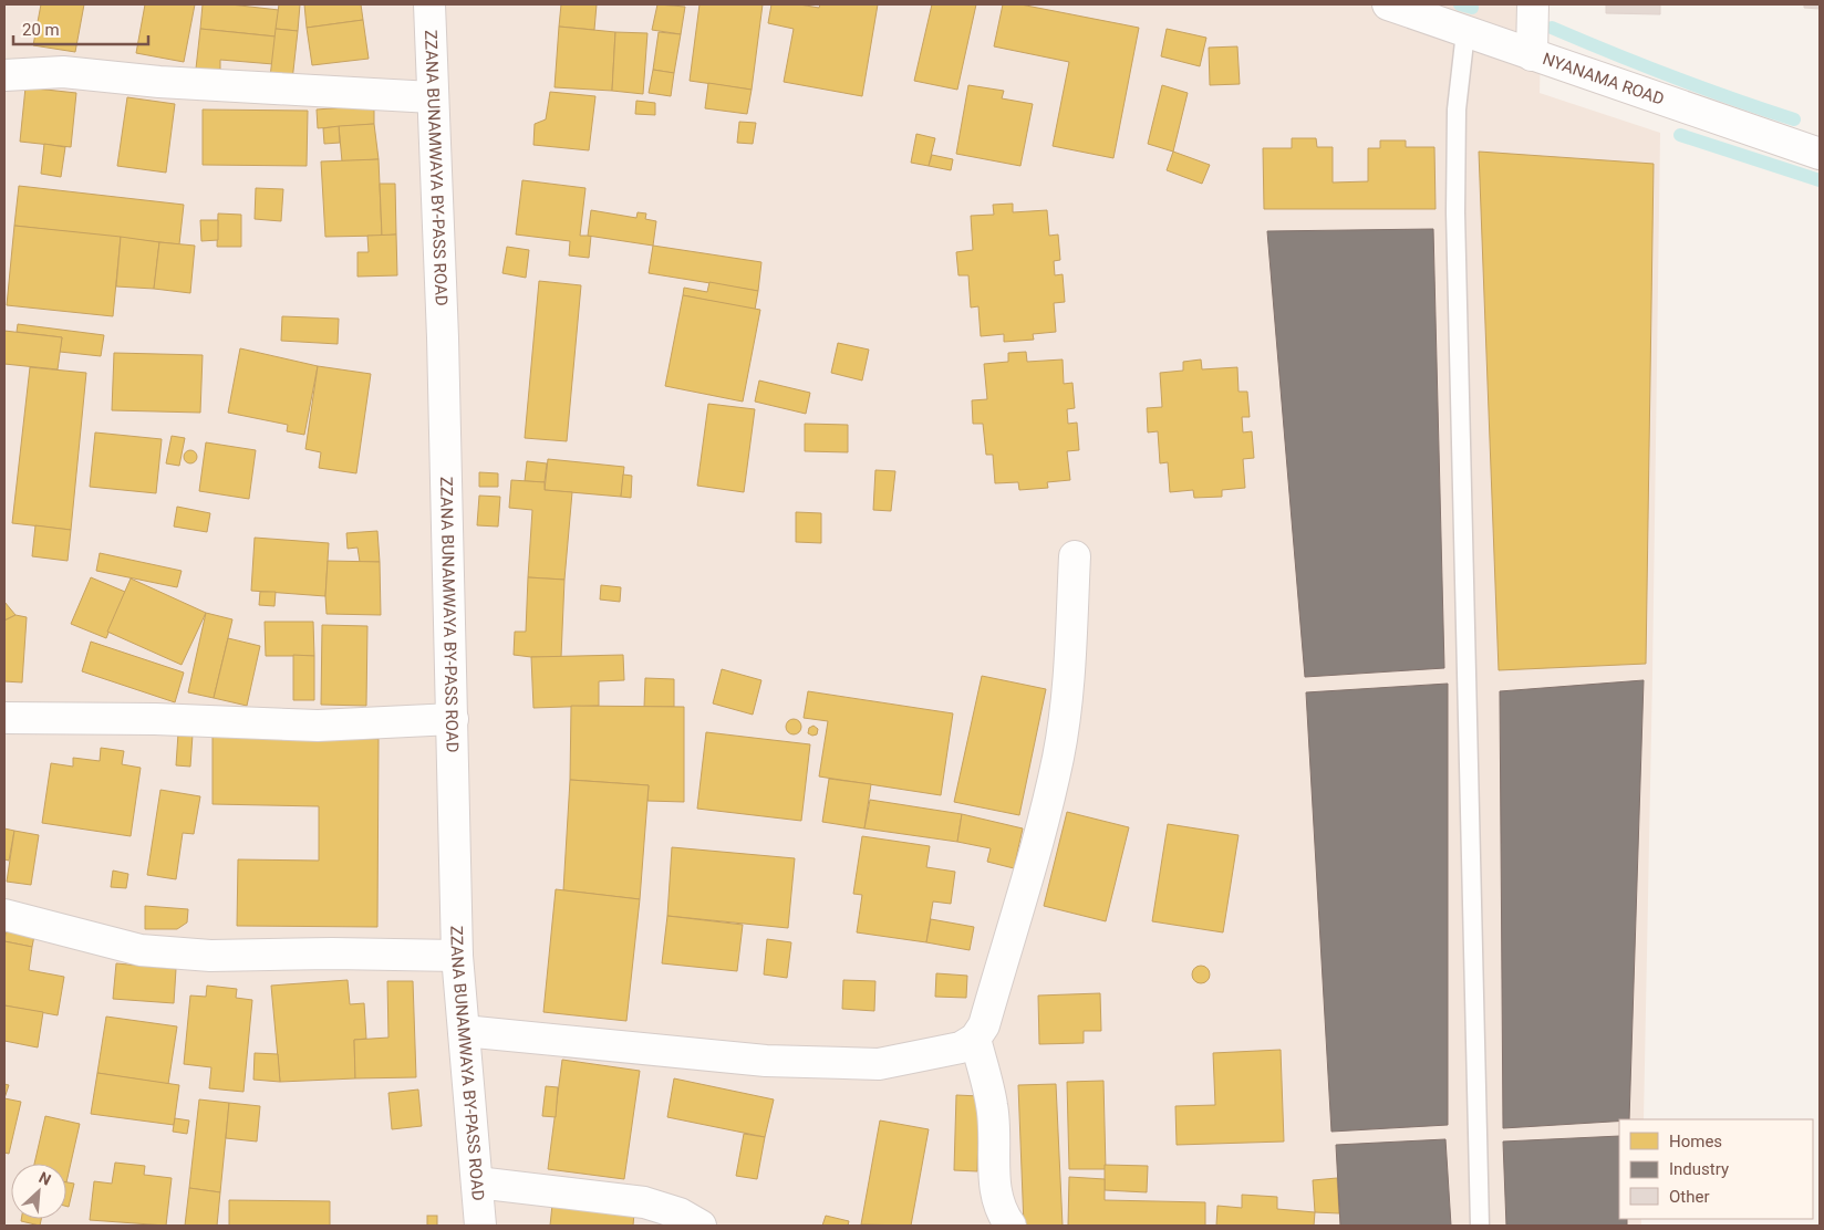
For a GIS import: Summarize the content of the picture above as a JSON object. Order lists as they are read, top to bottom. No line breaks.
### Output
{"streets":{"street":["NYANAMA ROAD","ZZANA BUNAMWAYA BY-PASS ROAD"]},"legend":["Homes","Industry","Other"],"scale_bar":"20 m","north":"top right"}
